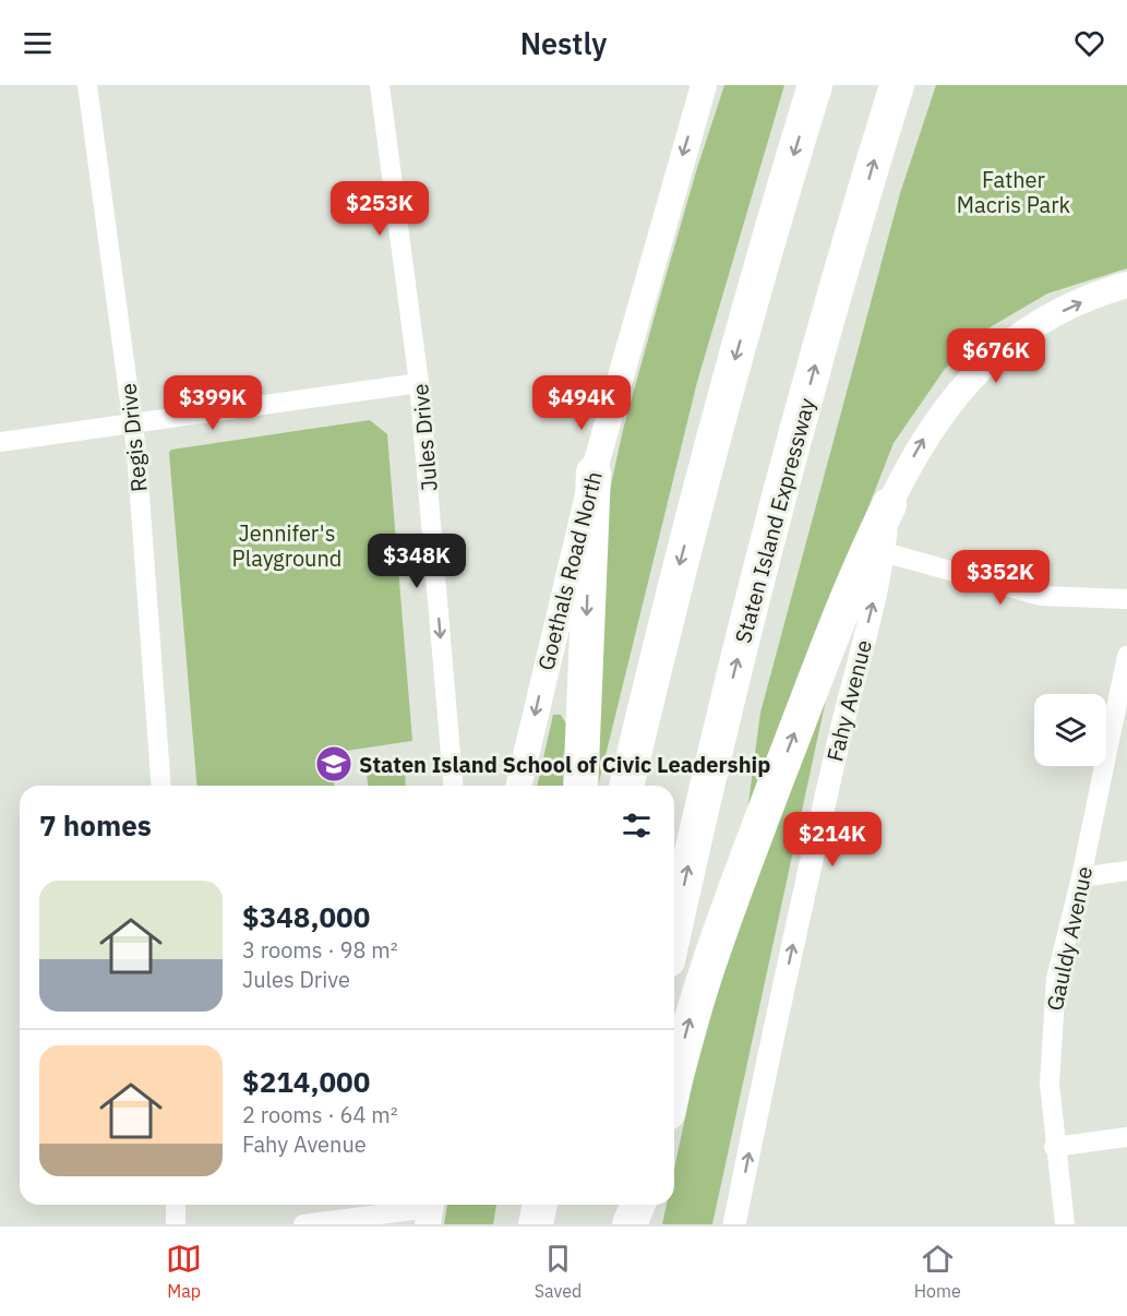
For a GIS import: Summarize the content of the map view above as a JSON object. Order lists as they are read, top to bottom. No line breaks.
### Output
{"streets":{"highway":["Staten Island Expressway"],"main road":["Goethals Road North","Fahy Avenue"],"street":["Regis Drive","Jules Drive","Gauldy Avenue"]},"one_way":["Jules Drive","Goethals Road North","Fahy Avenue"],"parks":["Father Macris Park","Jennifer's Playground"],"places":{"school or university":["Staten Island School of Civic Leadership"]},"page":{"header":"Nestly","price":["$253K","$676K","$399K","$494K","$348K","$352K","$214K"],"heading":"7 homes","list":[{"name":"$348,000","note":"3 rooms · 98 m² · Jules Drive"},{"name":"$214,000","note":"2 rooms · 64 m² · Fahy Avenue"}],"tabs":["Map","Saved","Home"]}}
